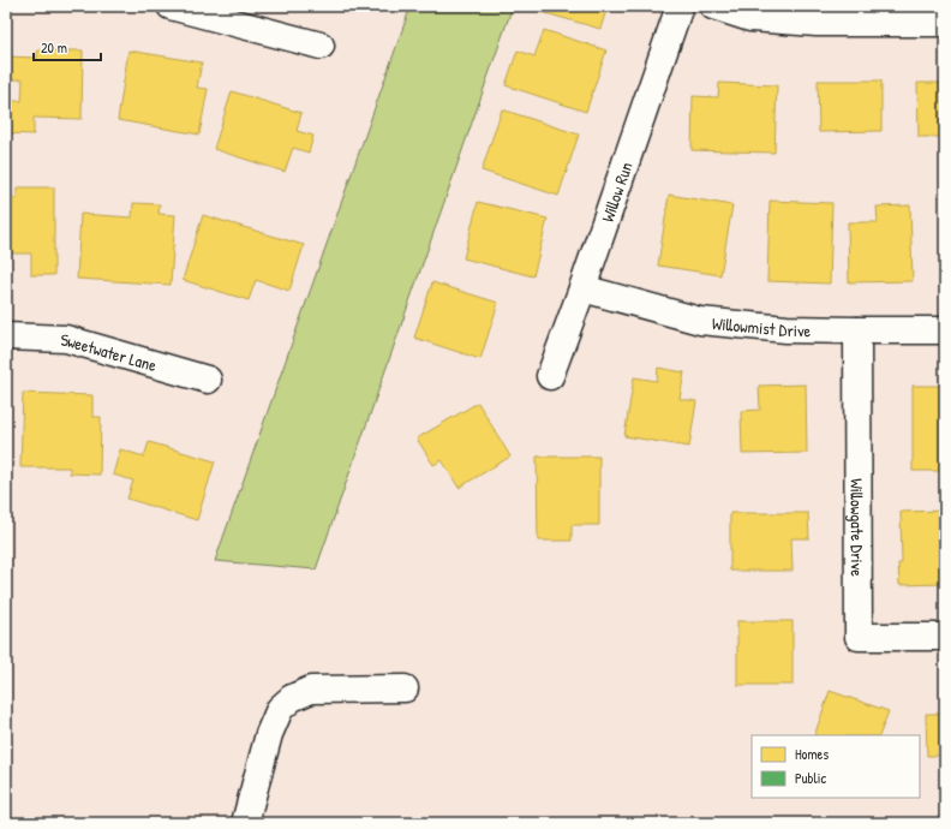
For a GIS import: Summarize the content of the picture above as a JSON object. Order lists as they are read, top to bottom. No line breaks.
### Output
{"streets":{"street":["Willow Run","Willowmist Drive","Sweetwater Lane","Willowgate Drive"]},"crossings":[["Willow Run","Willowmist Drive"],["Willowmist Drive","Willowgate Drive"]],"legend":["Homes","Public"],"scale_bar":"20 m"}
